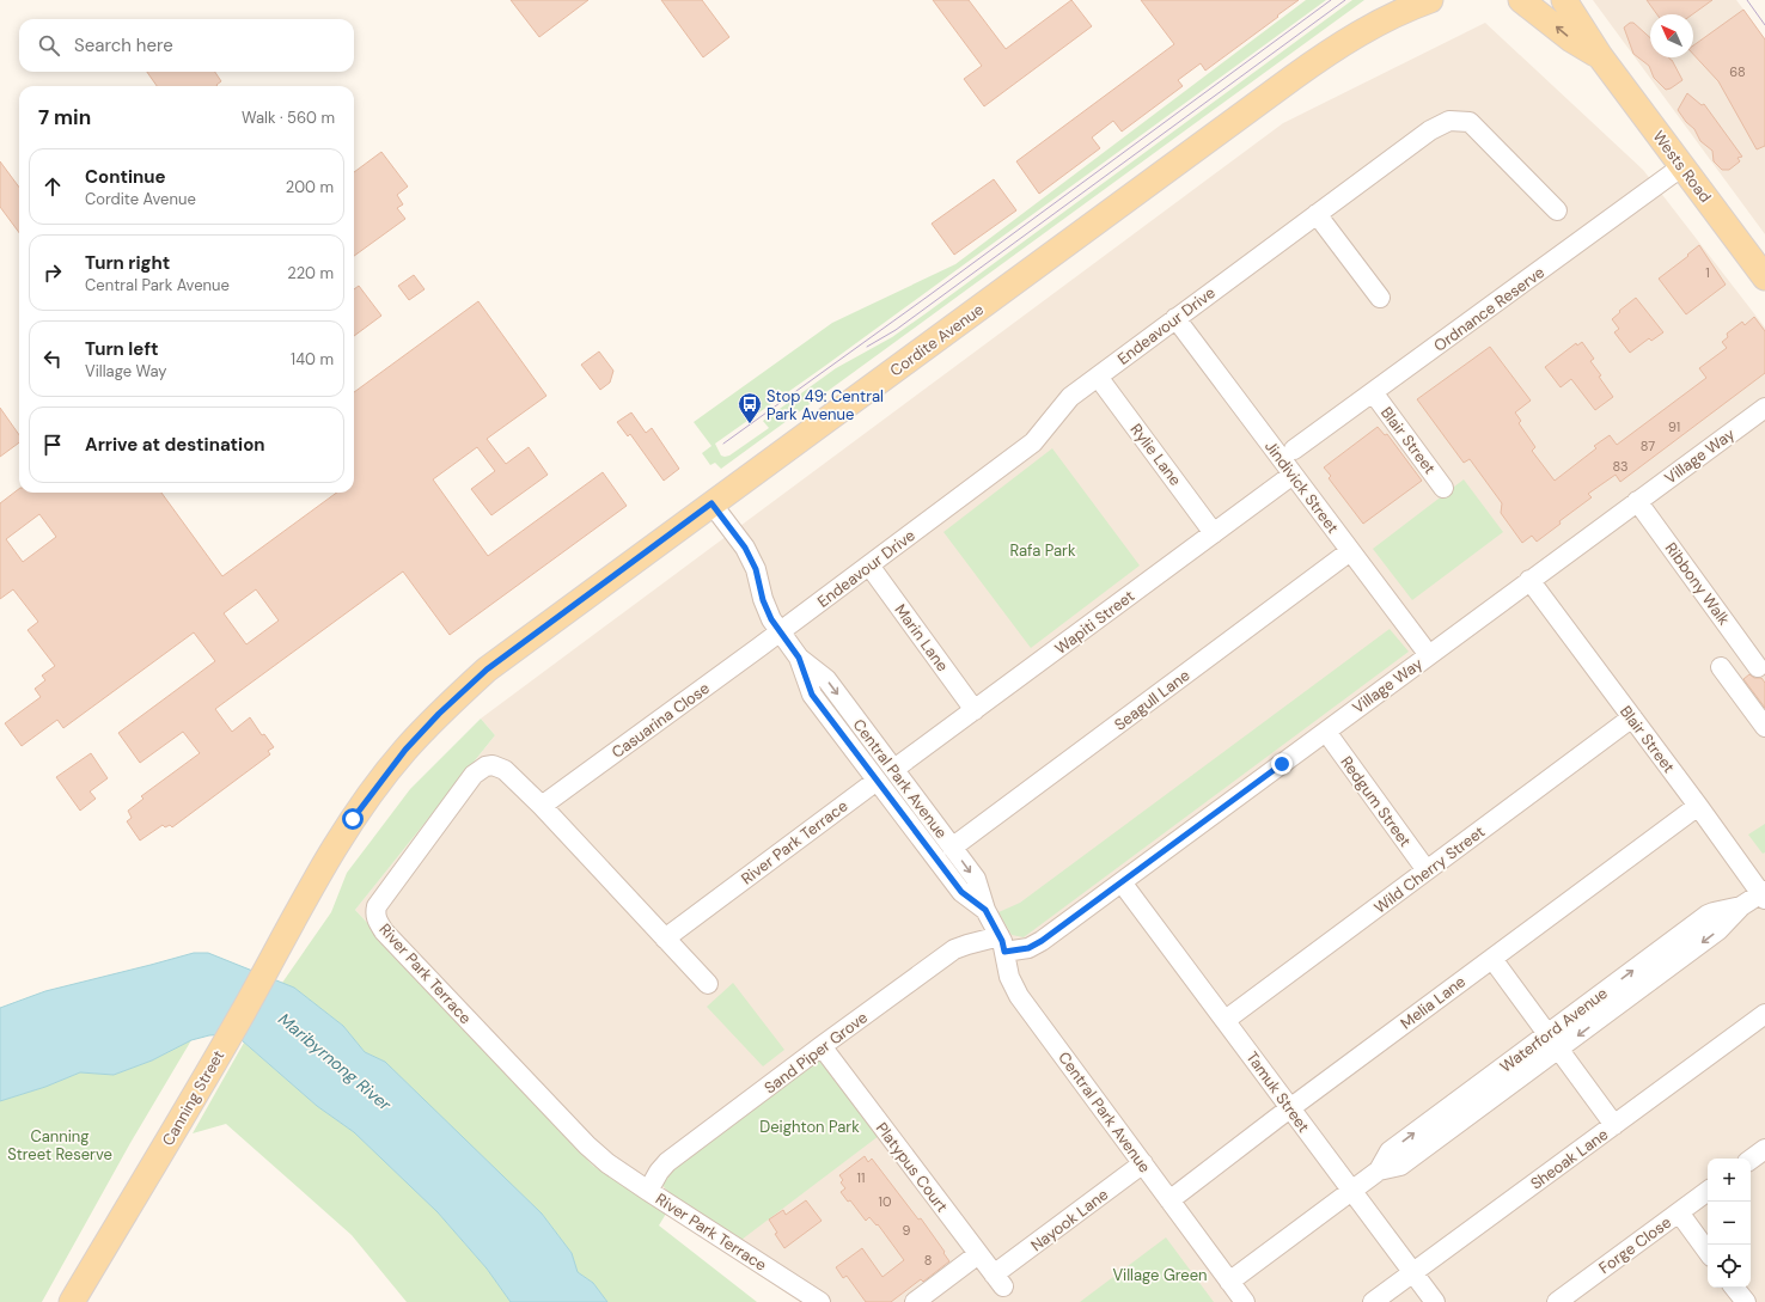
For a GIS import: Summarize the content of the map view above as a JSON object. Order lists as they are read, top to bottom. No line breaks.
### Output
{"streets":{"main road":["Wests Road","Cordite Avenue","Canning Street"],"street":["Ordnance Reserve","Endeavour Drive","Blair Street","Rylie Lane","Village Way","Jindivick Street","Ribbony Walk","Wapiti Street","Marin Lane","Seagull Lane","Casuarina Close","Central Park Avenue","Redgum Street","River Park Terrace","Wild Cherry Street","Melia Lane","Waterford Avenue","Sand Piper Grove","Tamuk Street","Sheoak Lane","Platypus Court","Nayook Lane","Forge Close"]},"crossings":[["Wests Road","Ordnance Reserve"],["Ordnance Reserve","Blair Street"],["Endeavour Drive","Rylie Lane"],["Endeavour Drive","Jindivick Street"],["Endeavour Drive","Marin Lane"],["Endeavour Drive","Casuarina Close"],["Endeavour Drive","Central Park Avenue"],["Cordite Avenue","Central Park Avenue"],["Cordite Avenue","Canning Street"],["Blair Street","Village Way"],["Blair Street","Wild Cherry Street"],["Blair Street","Melia Lane"],["Blair Street","Waterford Avenue"],["Rylie Lane","Wapiti Street"],["Village Way","Jindivick Street"],["Village Way","Ribbony Walk"],["Village Way","Central Park Avenue"],["Village Way","Redgum Street"],["Village Way","Sand Piper Grove"],["Village Way","Tamuk Street"],["Jindivick Street","Wapiti Street"],["Jindivick Street","Seagull Lane"],["Wapiti Street","Marin Lane"],["Wapiti Street","Central Park Avenue"],["Seagull Lane","Central Park Avenue"],["Casuarina Close","Central Park Avenue"],["Casuarina Close","River Park Terrace"],["Central Park Avenue","River Park Terrace"],["Central Park Avenue","Melia Lane"],["Central Park Avenue","Waterford Avenue"],["Central Park Avenue","Sand Piper Grove"],["Central Park Avenue","Nayook Lane"],["Redgum Street","Wild Cherry Street"],["River Park Terrace","Sand Piper Grove"],["Wild Cherry Street","Tamuk Street"],["Melia Lane","Tamuk Street"],["Waterford Avenue","Tamuk Street"],["Sand Piper Grove","Platypus Court"],["Tamuk Street","Sheoak Lane"],["Platypus Court","Nayook Lane"]],"water":["Maribyrnong River"],"parks":["Rafa Park","Deighton Park","Canning Street Reserve","Village Green"],"places":{"bus stop":["Stop 49: Central Park Avenue"]},"house_numbers":["68","1","91","87","83","11","10","9","8"],"north":"top left","page":{"search":"Search here","heading":["7 min","Walk · 560 m"],"list":[["Continue","Cordite Avenue","200 m"],["Turn right","Central Park Avenue","220 m"],["Turn left","Village Way","140 m"],"Arrive at destination"],"map_buttons":["+","−"]}}
